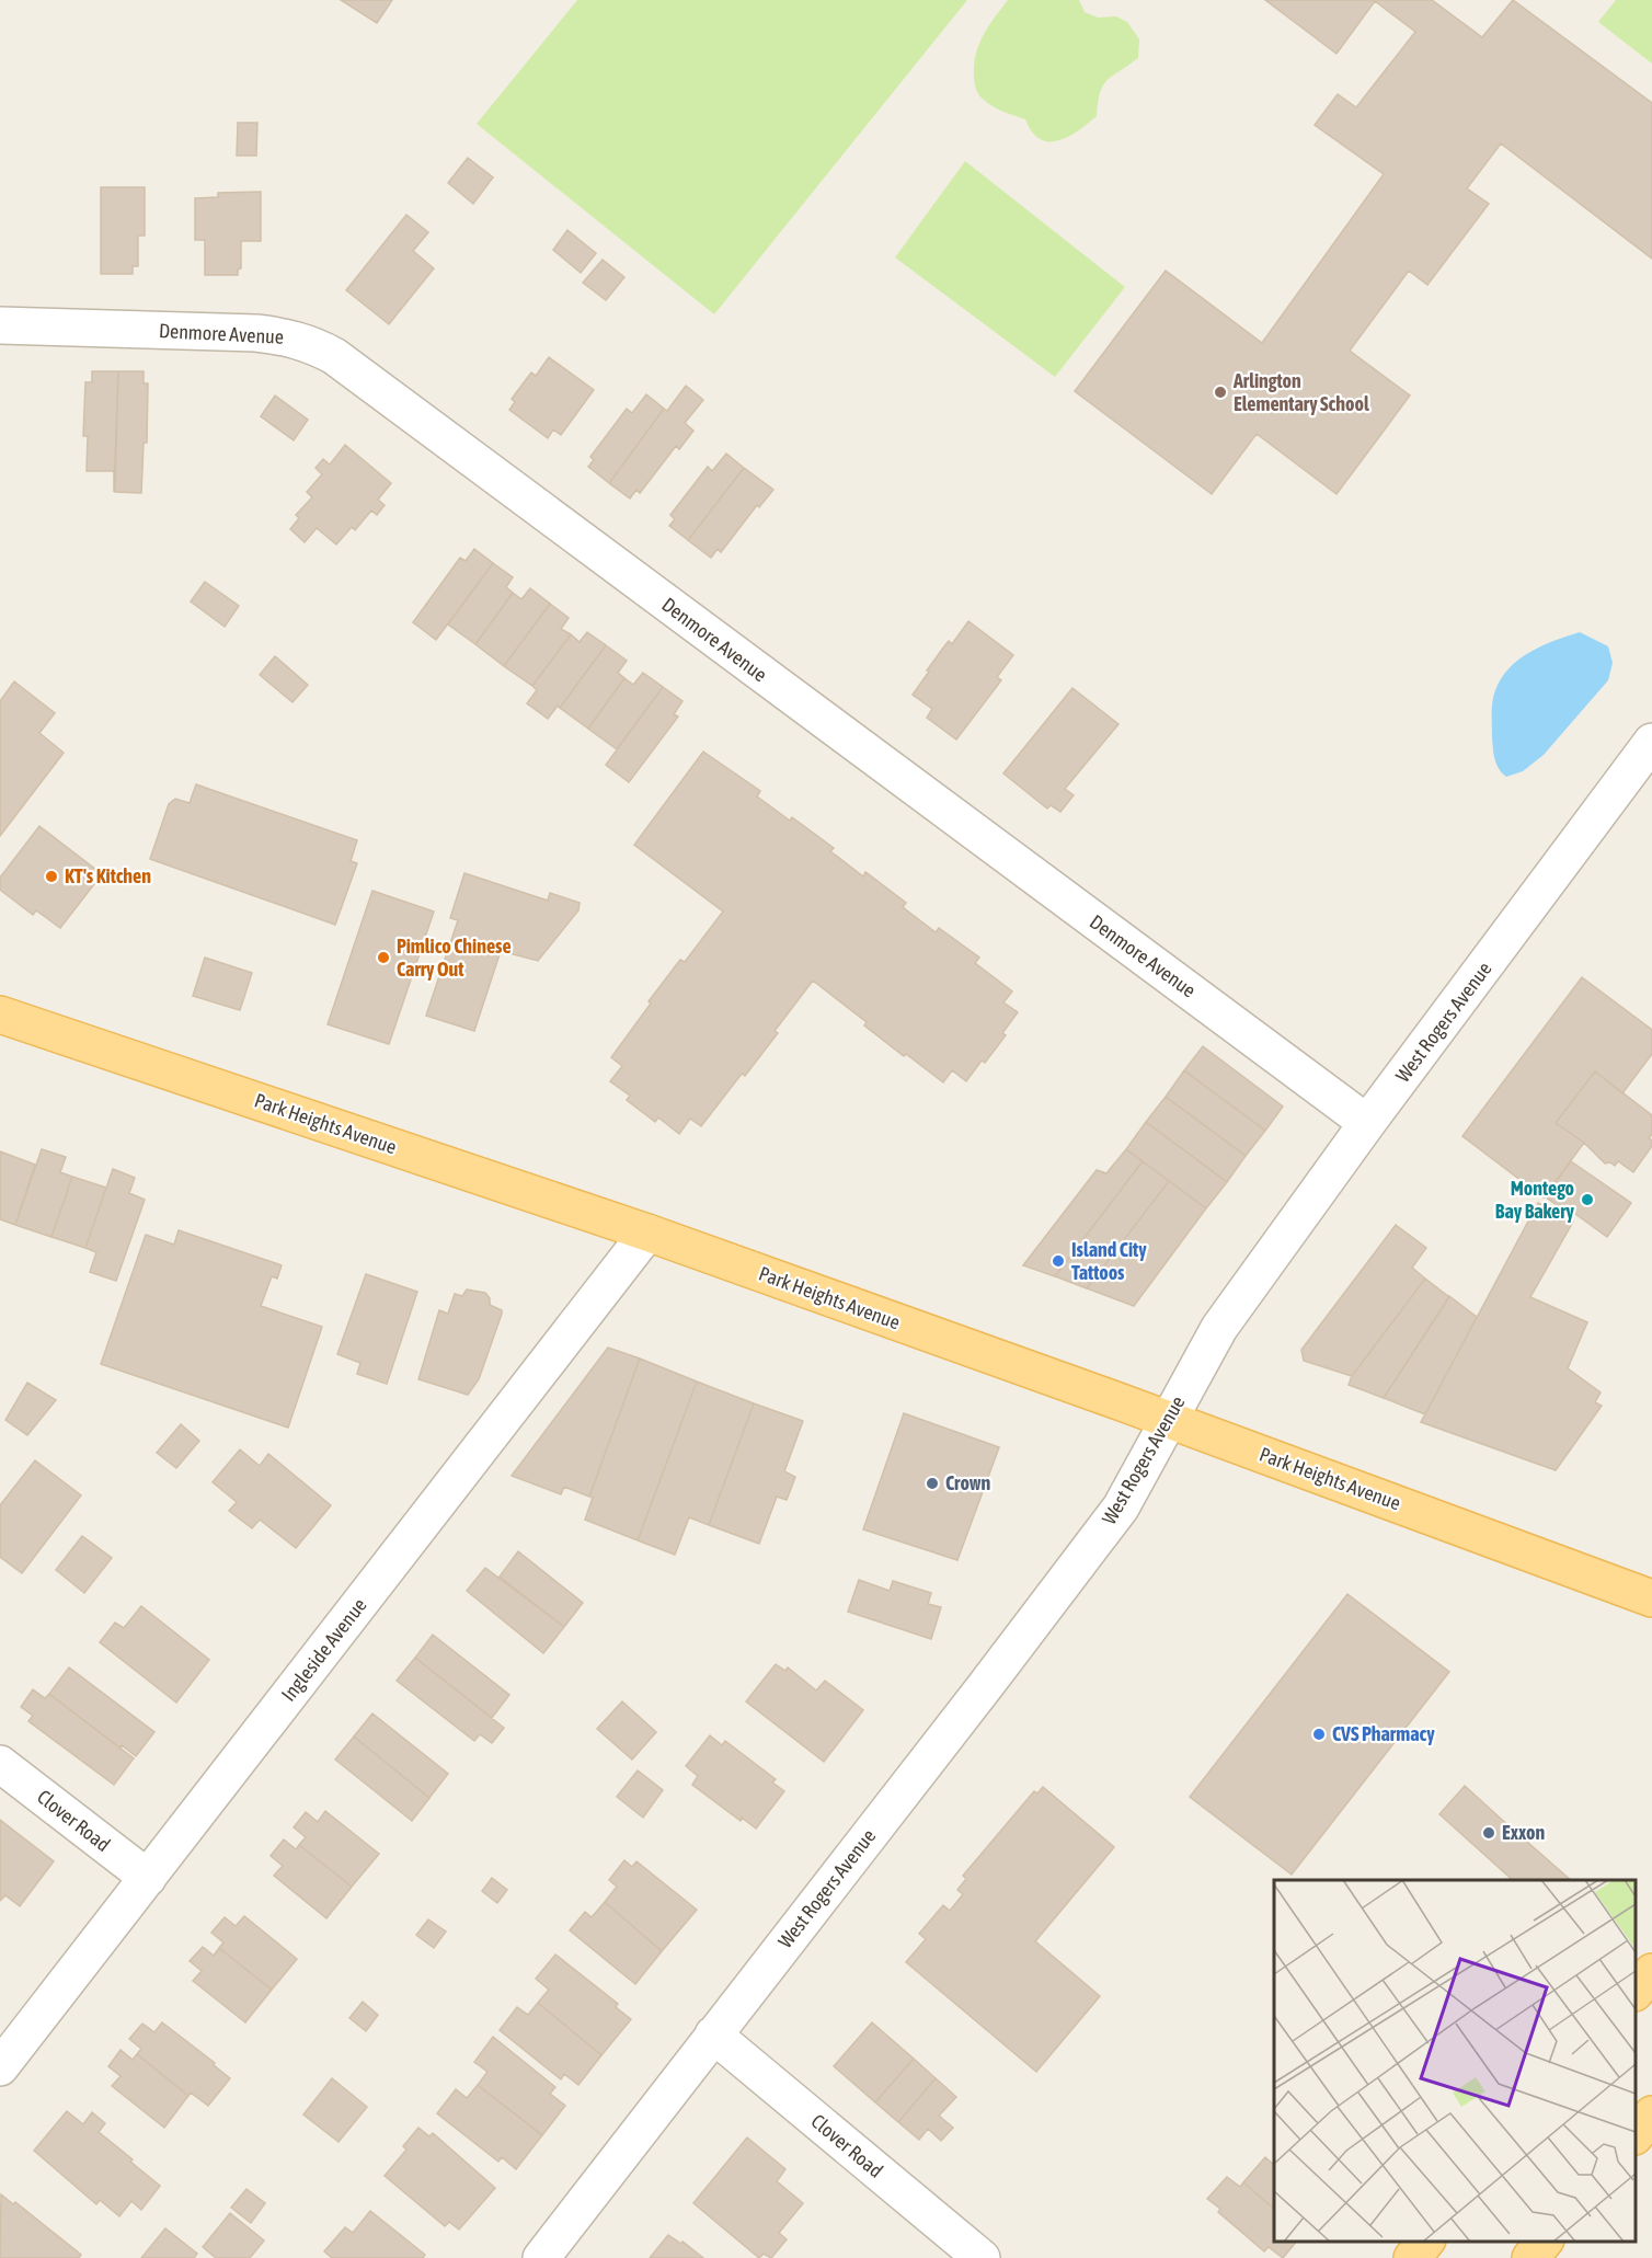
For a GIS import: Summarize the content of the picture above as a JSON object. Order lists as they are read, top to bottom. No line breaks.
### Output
{"streets":{"main road":["Park Heights Avenue"],"street":["Denmore Avenue","West Rogers Avenue","Ingleside Avenue","Clover Road"]},"crossings":[["Denmore Avenue","West Rogers Avenue"],["West Rogers Avenue","Park Heights Avenue"],["West Rogers Avenue","Clover Road"],["Park Heights Avenue","Ingleside Avenue"],["Ingleside Avenue","Clover Road"]],"places":["Arlington Elementary School","KT's Kitchen","Pimlico Chinese Carry Out","Montego Bay Bakery","Island City Tattoos","Crown","CVS Pharmacy","Exxon"]}
